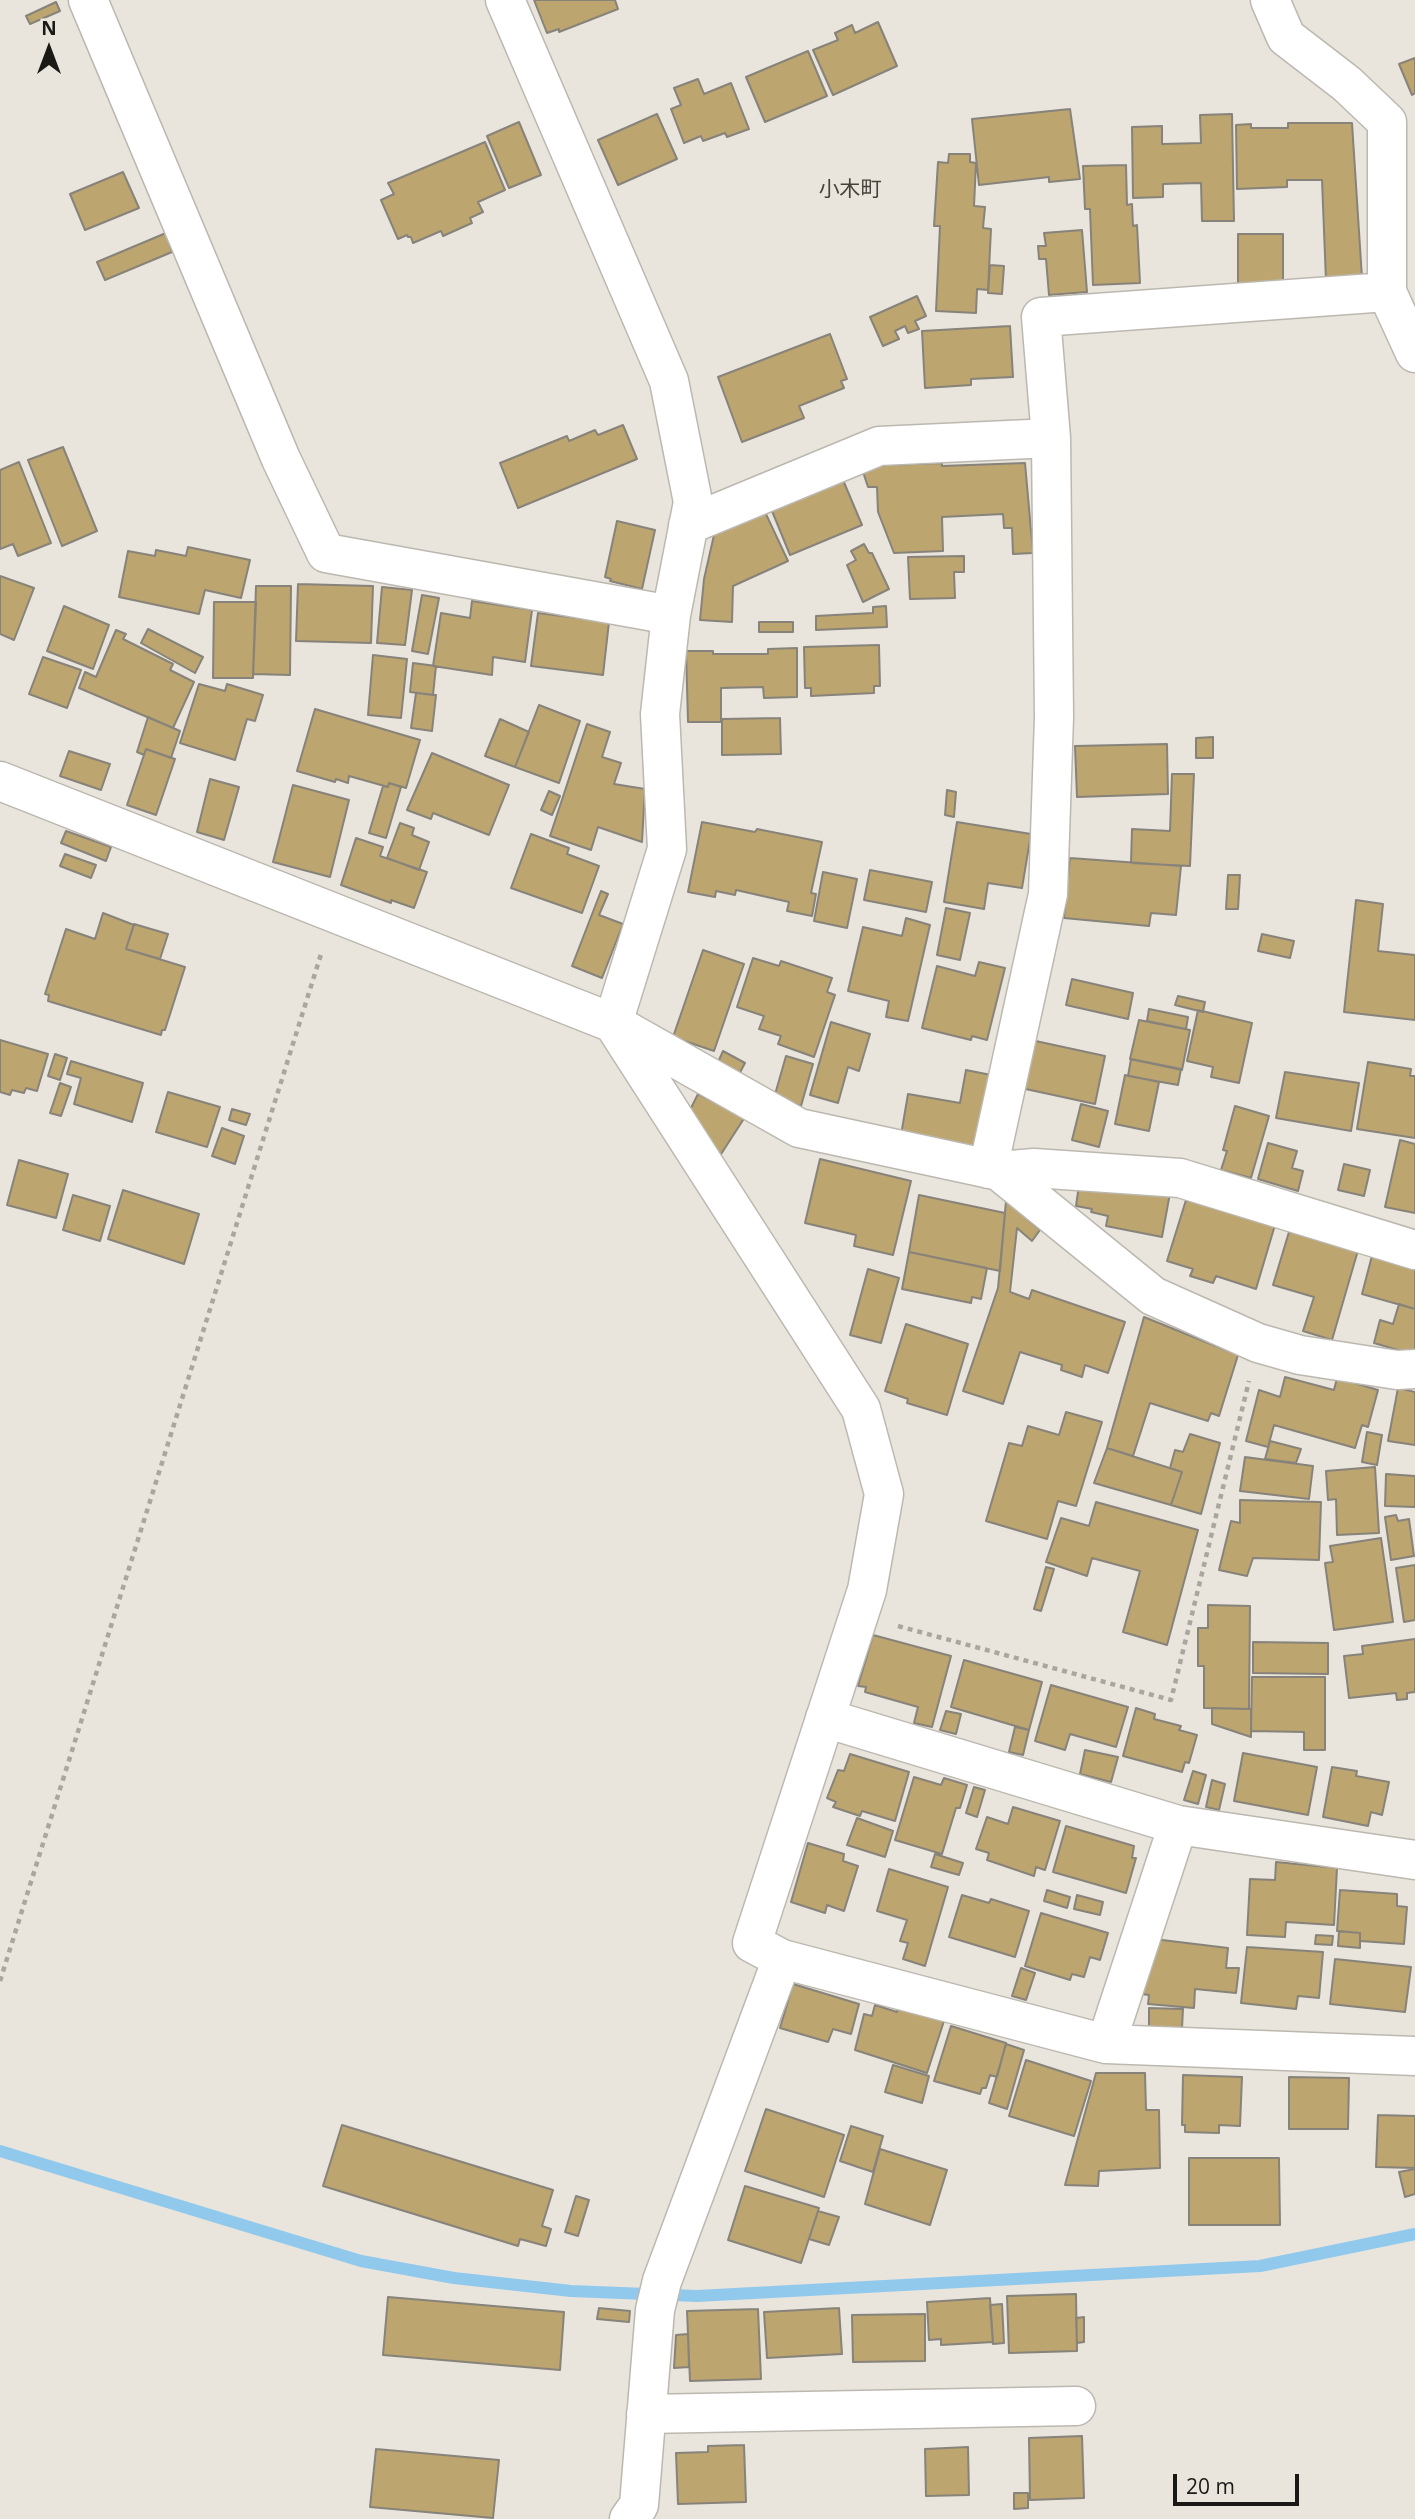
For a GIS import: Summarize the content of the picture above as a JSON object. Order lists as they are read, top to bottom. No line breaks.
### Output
{"districts":["小木町"],"scale_bar":"20 m","north":"top"}
